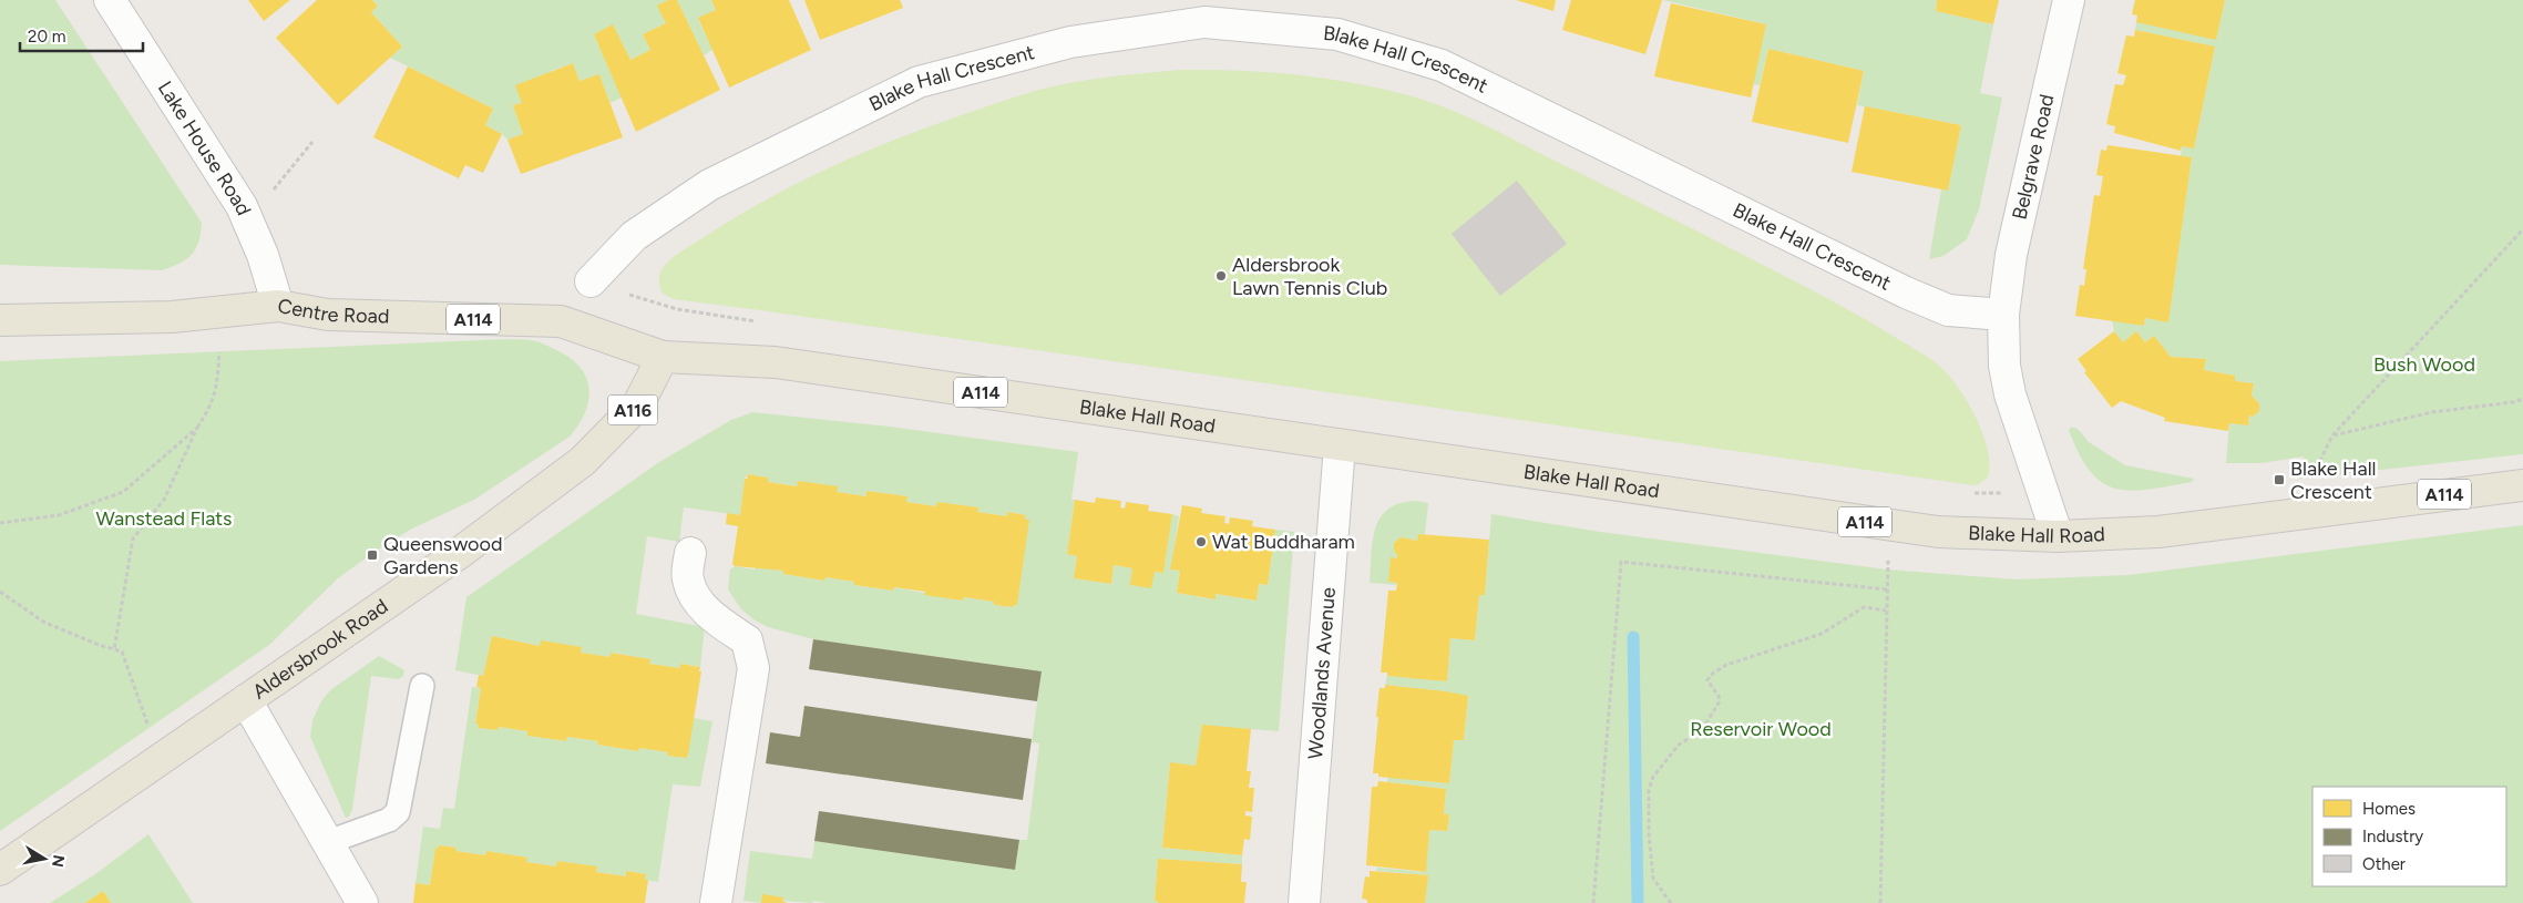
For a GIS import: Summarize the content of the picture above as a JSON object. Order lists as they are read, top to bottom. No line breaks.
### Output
{"streets":{"main road":["Centre Road","A114","A116","Blake Hall Road","Aldersbrook Road"],"street":["Blake Hall Crescent","Lake House Road","Belgrave Road","Woodlands Avenue"]},"crossings":[["Blake Hall Crescent","Belgrave Road"],["Lake House Road","Centre Road"],["Centre Road","Blake Hall Road"],["Centre Road","Aldersbrook Road"],["Blake Hall Road","Aldersbrook Road"],["Blake Hall Road","Woodlands Avenue"]],"parks":["Bush Wood","Wanstead Flats","Reservoir Wood"],"places":{"other":["Aldersbrook Lawn Tennis Club","Wat Buddharam"],"transit":["Blake Hall Crescent","Queenswood Gardens"]},"legend":["Homes","Industry","Other"],"scale_bar":"20 m","north":"right"}
